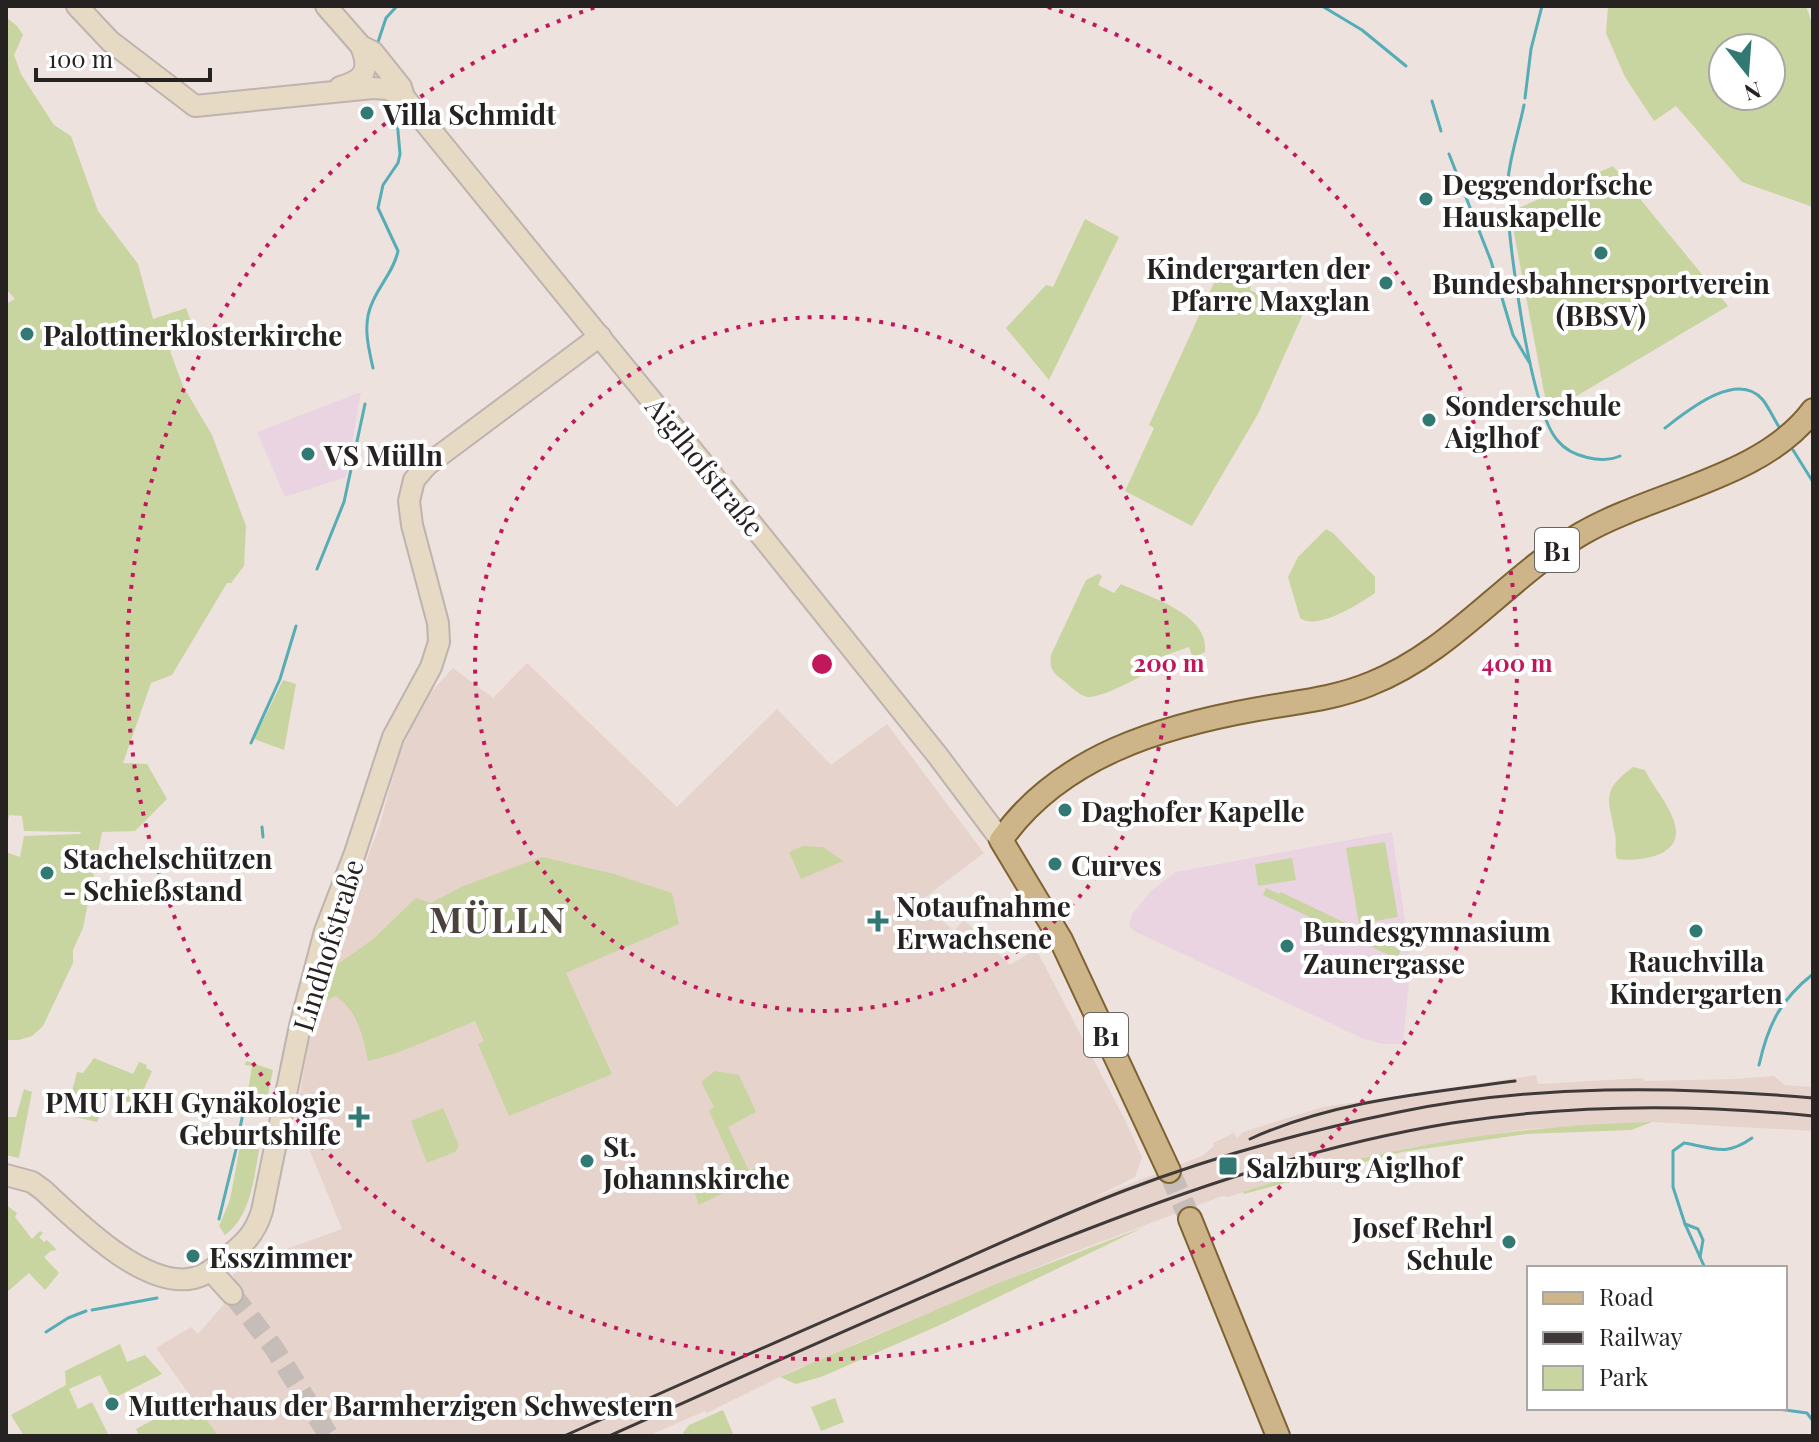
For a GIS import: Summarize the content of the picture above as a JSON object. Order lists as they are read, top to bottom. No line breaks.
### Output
{"streets":{"main road":["B1"],"street":["Aiglhofstraße","Lindhofstraße"]},"crossings":[["Aiglhofstraße","B1"],["Aiglhofstraße","Lindhofstraße"]],"districts":["MÜLLN"],"places":{"other":["Villa Schmidt","Deggendorfsche Hauskapelle","Bundesbahnersportverein (BBSV)","Kindergarten der Pfarre Maxglan","Palottinerklosterkirche","Sonderschule Aiglhof","VS Mülln","Daghofer Kapelle","Curves","Stachelschützen - Schießstand","Rauchvilla Kindergarten","Bundesgymnasium Zaunergasse","St. Johannskirche","Josef Rehrl Schule","Esszimmer","Mutterhaus der Barmherzigen Schwestern"],"health":["Notaufnahme Erwachsene","PMU LKH Gynäkologie Geburtshilfe"],"transit":["Salzburg Aiglhof"]},"legend":["Road","Railway","Park"],"scale_bar":"100 m","north":"bottom","rings":["200 m","400 m"]}
